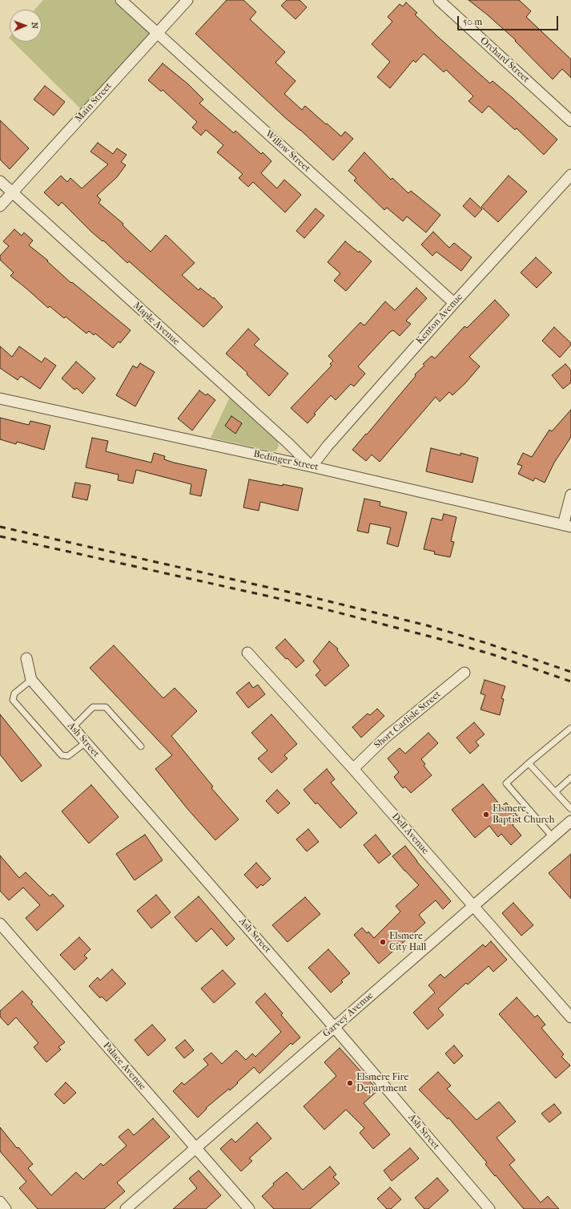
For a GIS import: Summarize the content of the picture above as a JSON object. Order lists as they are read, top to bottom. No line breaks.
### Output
{"streets":{"street":["Orchard Street","Main Street","Willow Street","Kenton Avenue","Maple Avenue","Bedinger Street","Short Carlisle Street","Ash Street","Dell Avenue","Garvey Avenue","Palace Avenue"]},"crossings":[["Main Street","Willow Street"],["Main Street","Maple Avenue"],["Willow Street","Kenton Avenue"],["Kenton Avenue","Maple Avenue"],["Kenton Avenue","Bedinger Street"],["Maple Avenue","Bedinger Street"],["Short Carlisle Street","Dell Avenue"],["Ash Street","Garvey Avenue"],["Dell Avenue","Garvey Avenue"],["Garvey Avenue","Palace Avenue"]],"places":["Elsmere Baptist Church","Elsmere City Hall","Elsmere Fire Department"],"scale_bar":"50 m","north":"right"}
